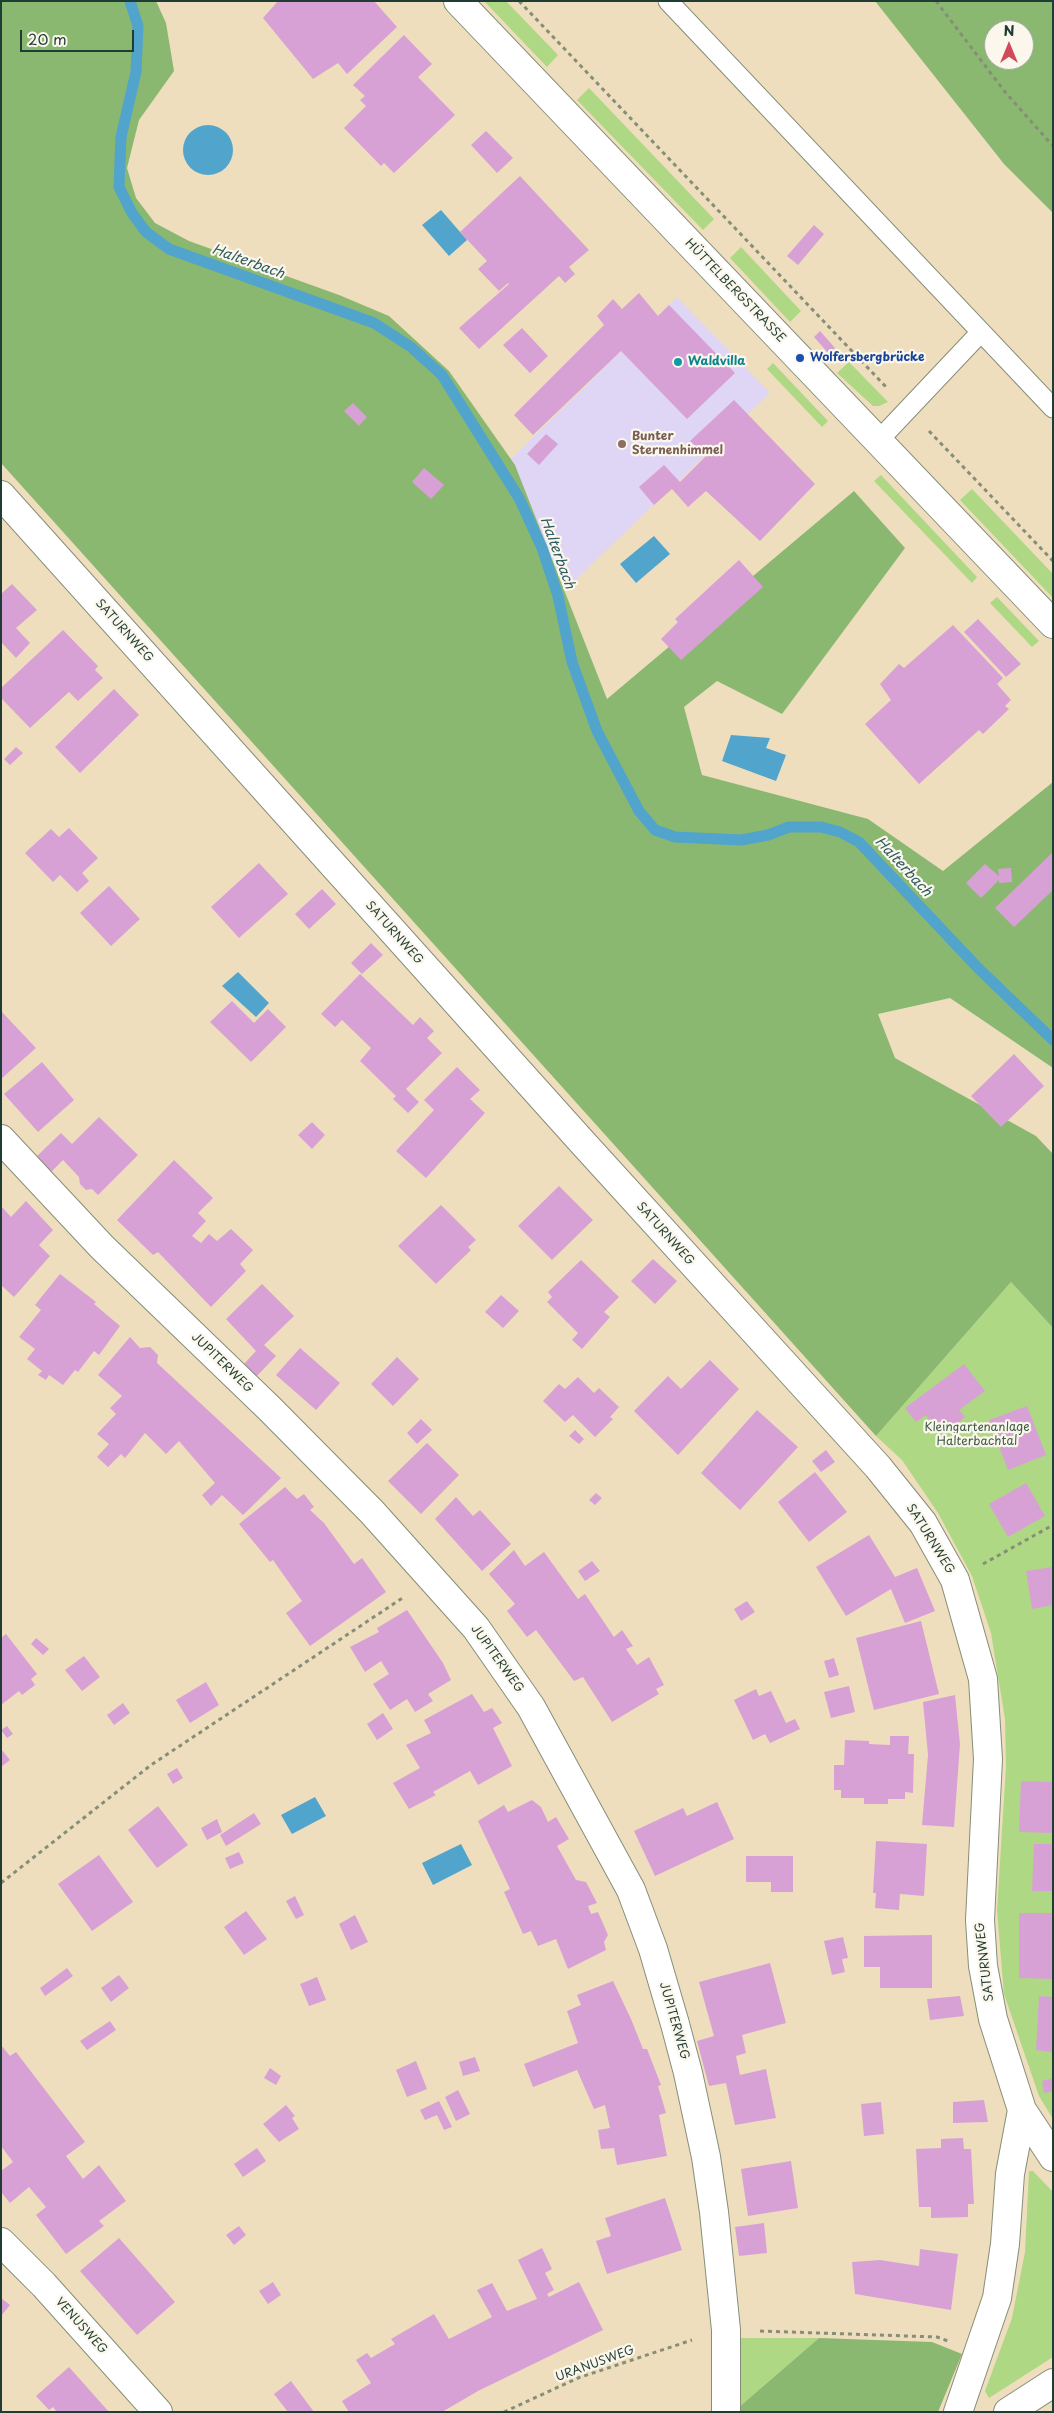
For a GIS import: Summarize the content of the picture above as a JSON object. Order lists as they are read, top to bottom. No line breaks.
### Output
{"streets":{"street":["HÜTTELBERGSTRASSE","SATURNWEG","JUPITERWEG","VENUSWEG"],"path":["URANUSWEG"]},"water":["Halterbach"],"parks":["Kleingartenanlage Halterbachtal"],"places":["Wolfersbergbrücke","Waldvilla","Bunter Sternenhimmel"],"scale_bar":"20 m","north":"top"}
